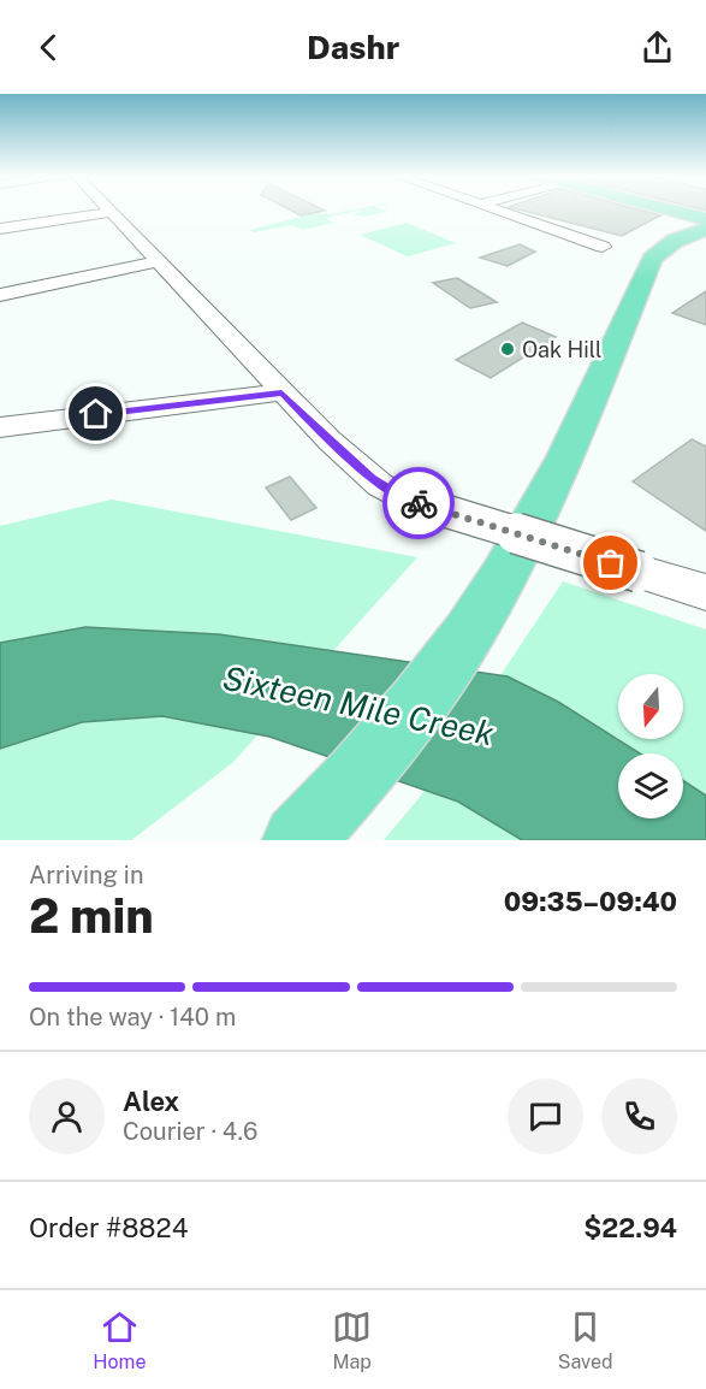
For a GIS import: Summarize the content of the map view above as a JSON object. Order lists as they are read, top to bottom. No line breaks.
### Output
{"water":["Sixteen Mile Creek"],"places":["Oak Hill"],"north":"bottom","page":{"header":"Dashr","heading":["2 min","Arriving in","09:35–09:40"],"panel":["Alex","Courier · 4.6","Order #8824","$22.94"],"bar":"On the way · 140 m","tabs":["Home","Map","Saved"]}}
